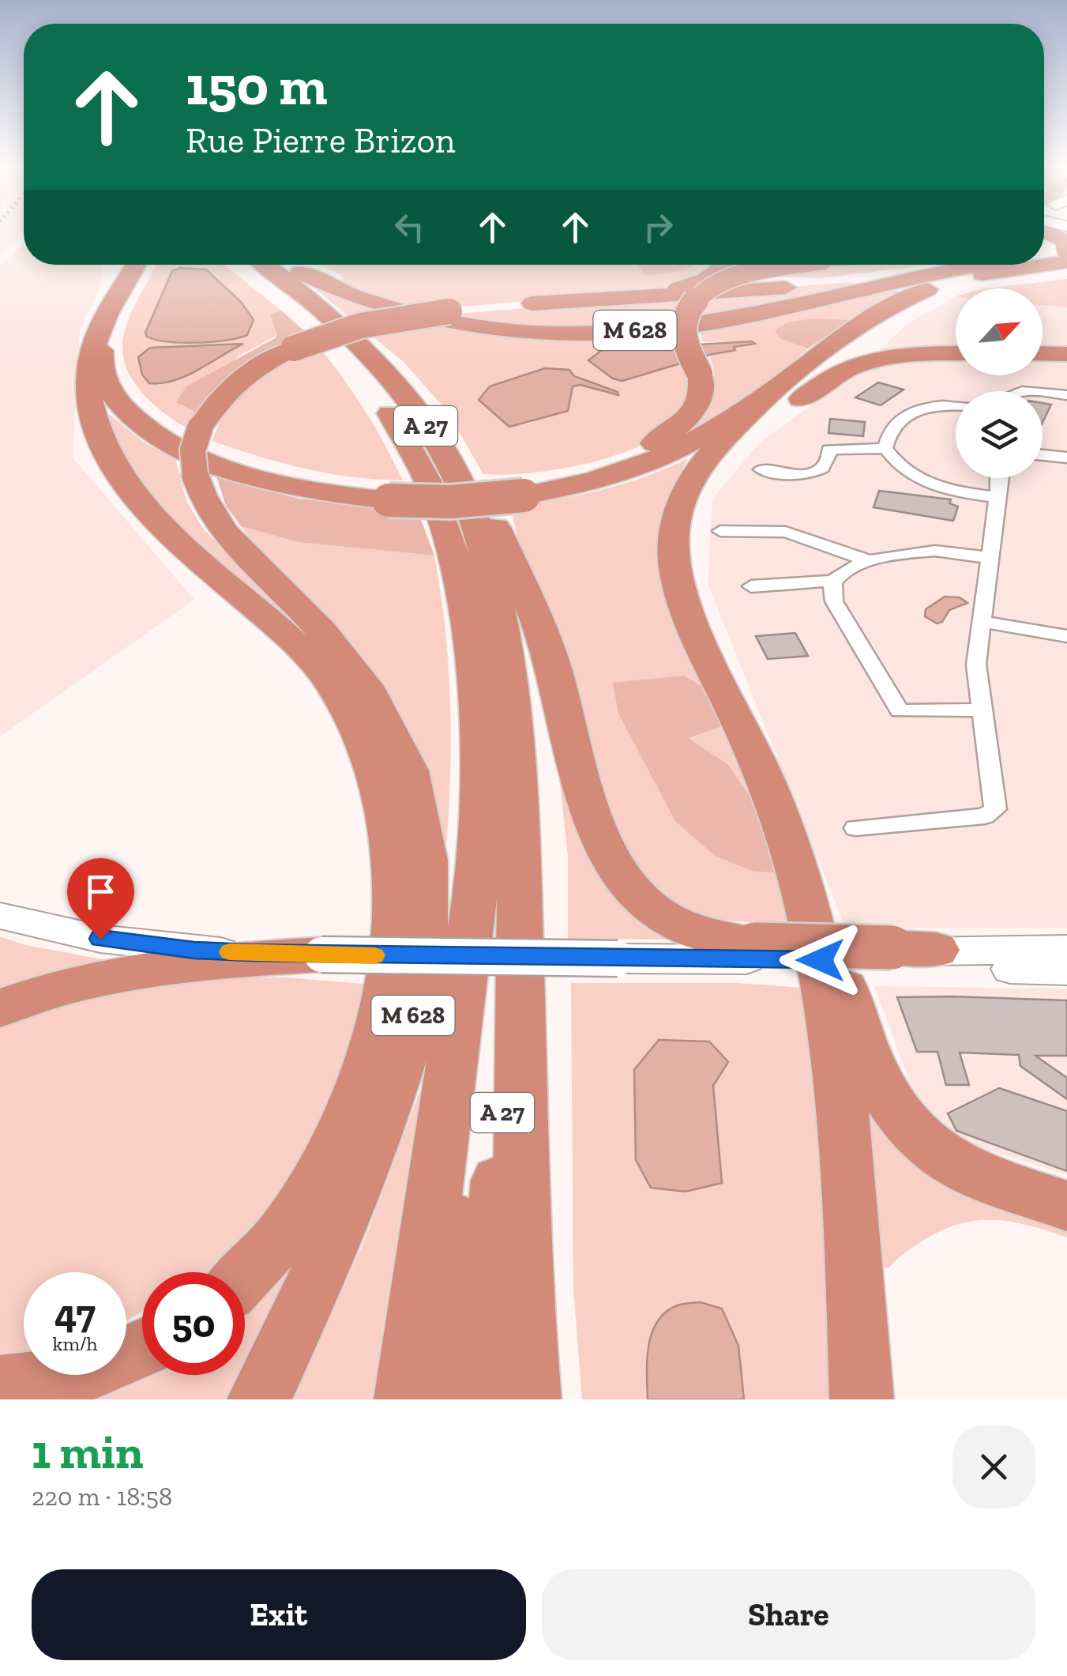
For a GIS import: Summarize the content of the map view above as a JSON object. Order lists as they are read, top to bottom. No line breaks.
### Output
{"streets":{"highway":["M 628","A 27"]},"north":"top right","page":{"turn":["150 m","Rue Pierre Brizon"],"speed":"47 km/h","limit":"50","heading":["1 min","220 m · 18:58"],"buttons":["Exit","Share"]}}
